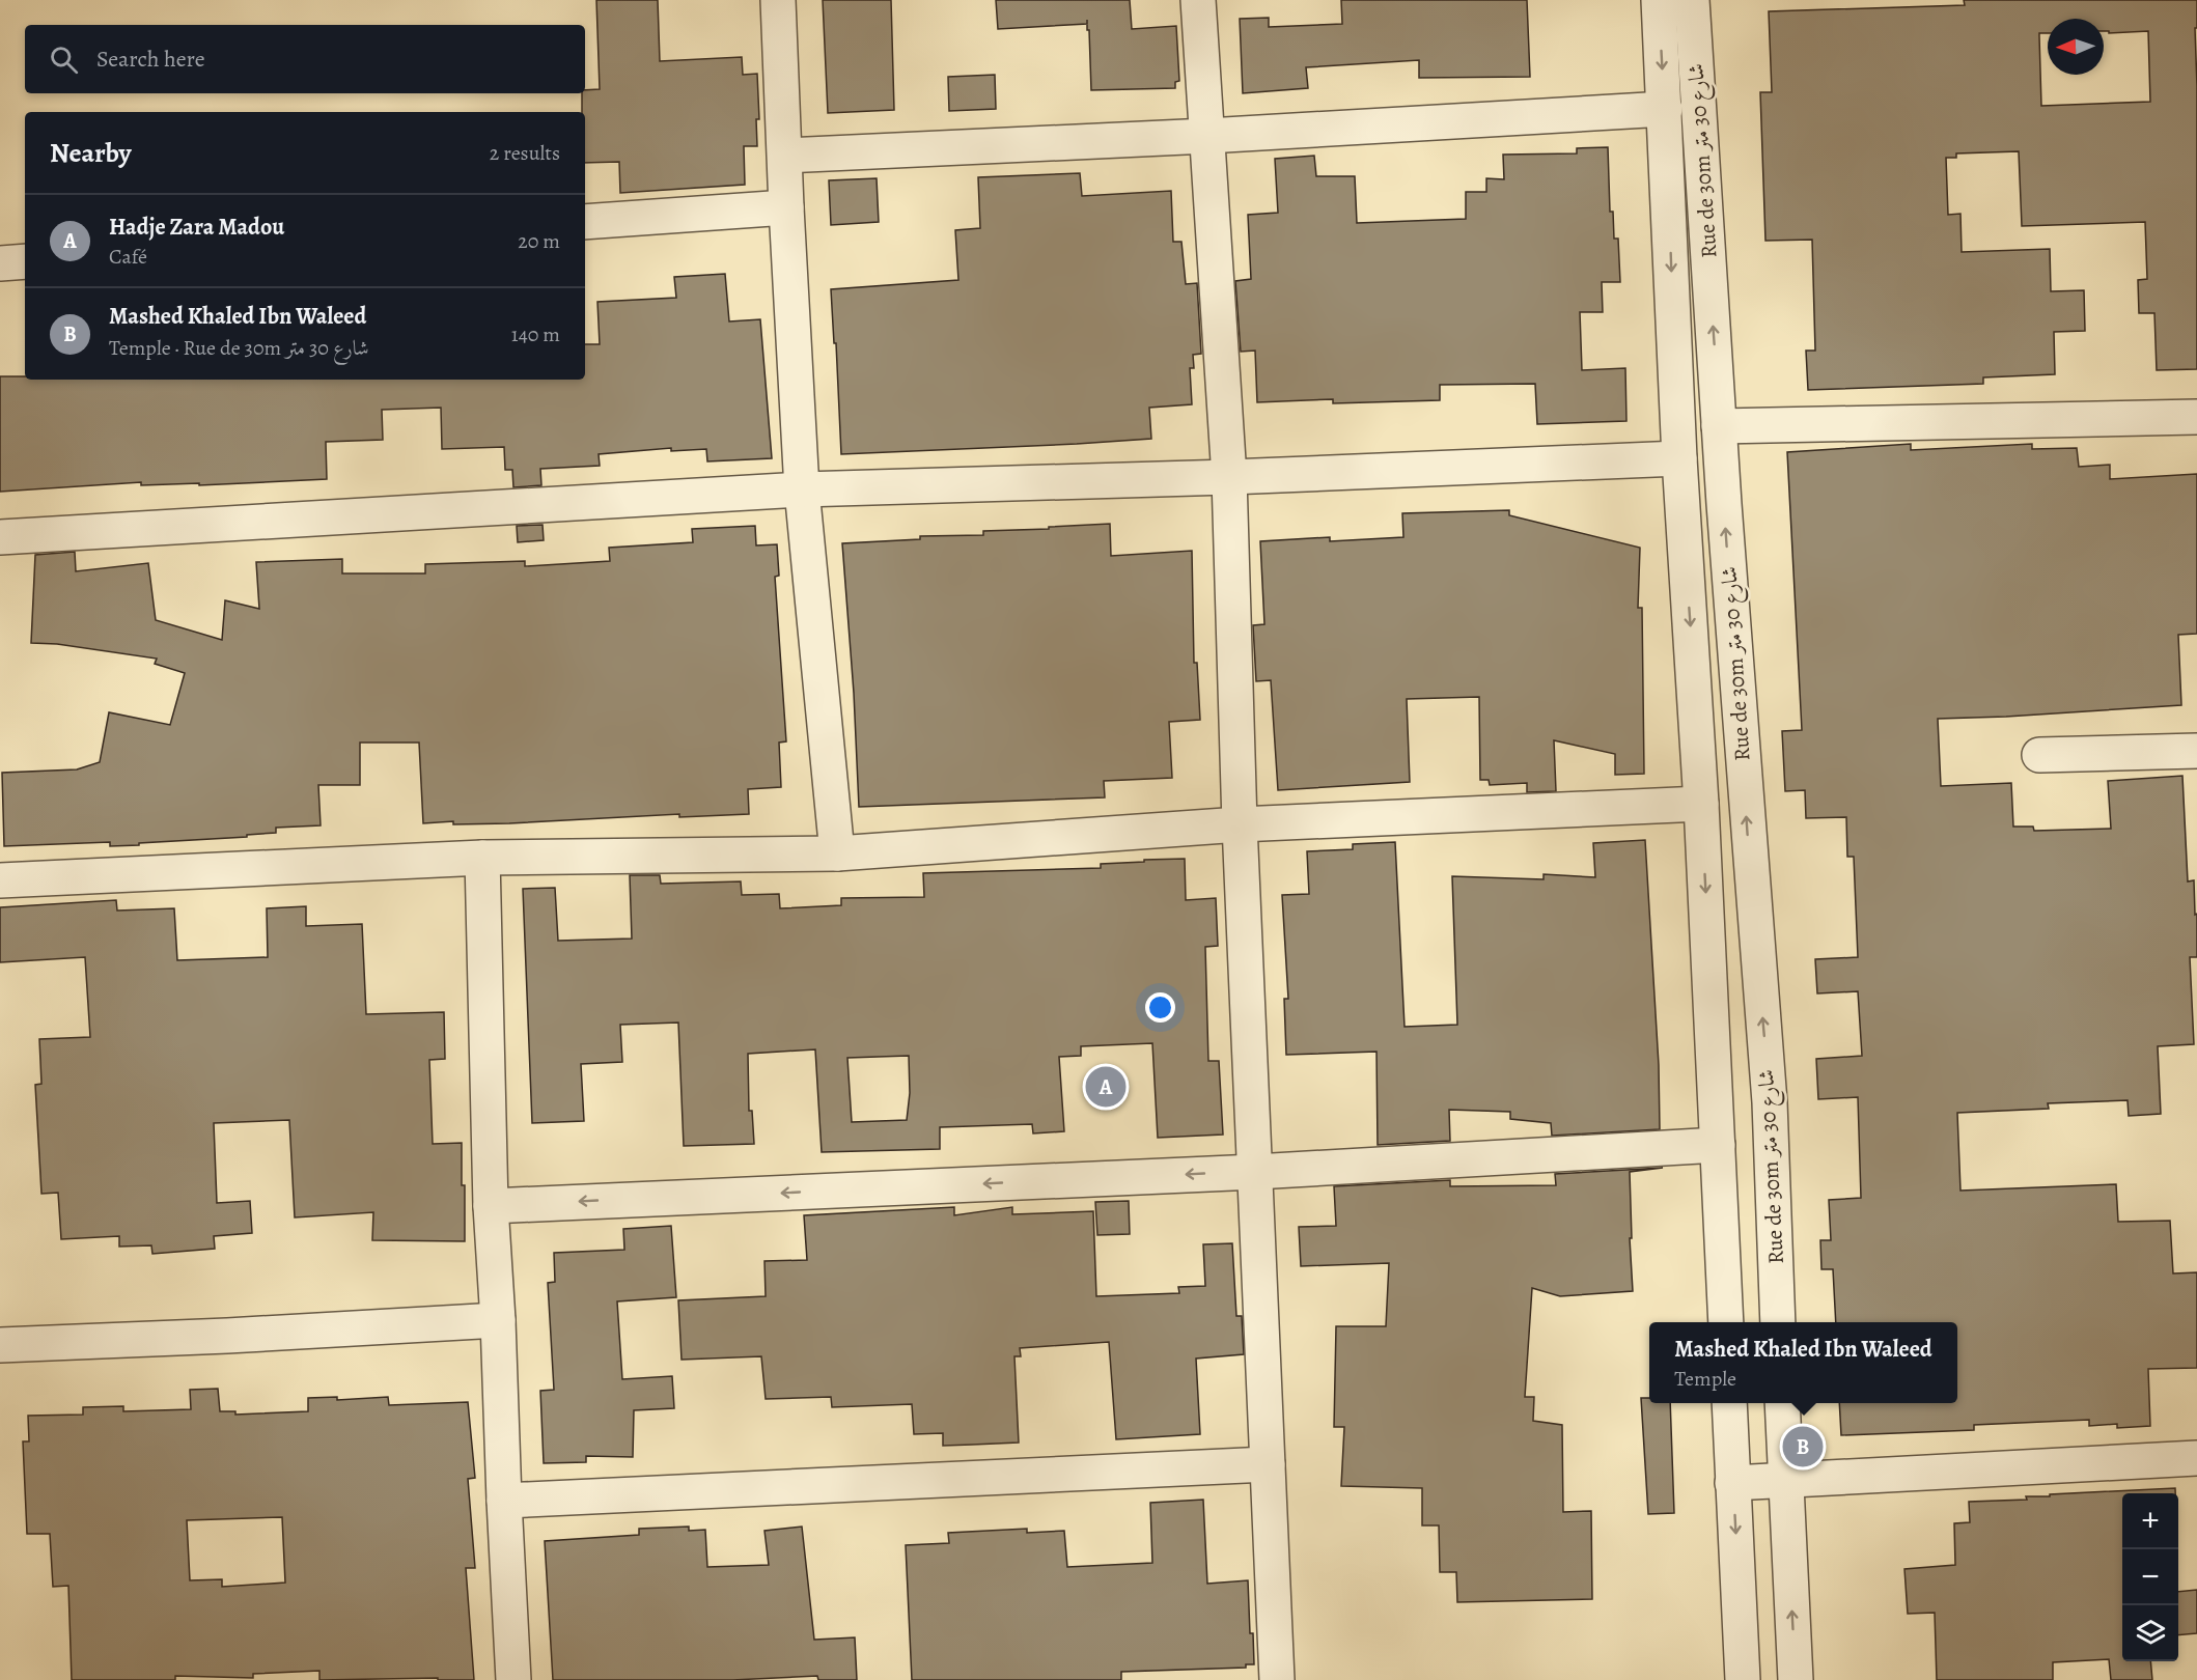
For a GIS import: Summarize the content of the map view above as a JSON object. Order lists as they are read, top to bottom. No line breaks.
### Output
{"streets":{"street":["Rue de 30m شارع 30 متر"]},"north":"left","page":{"search":"Search here","heading":["Nearby","2 results"],"list":[{"mark":"A","name":"Hadje Zara Madou","note":"Café","value":"20 m"},{"mark":"B","name":"Mashed Khaled Ibn Waleed","note":"Temple · Rue de 30m شارع 30 متر","value":"140 m"}],"pins":["A","B"],"popup":["Mashed Khaled Ibn Waleed","Temple"],"map_buttons":["+","−"]}}
